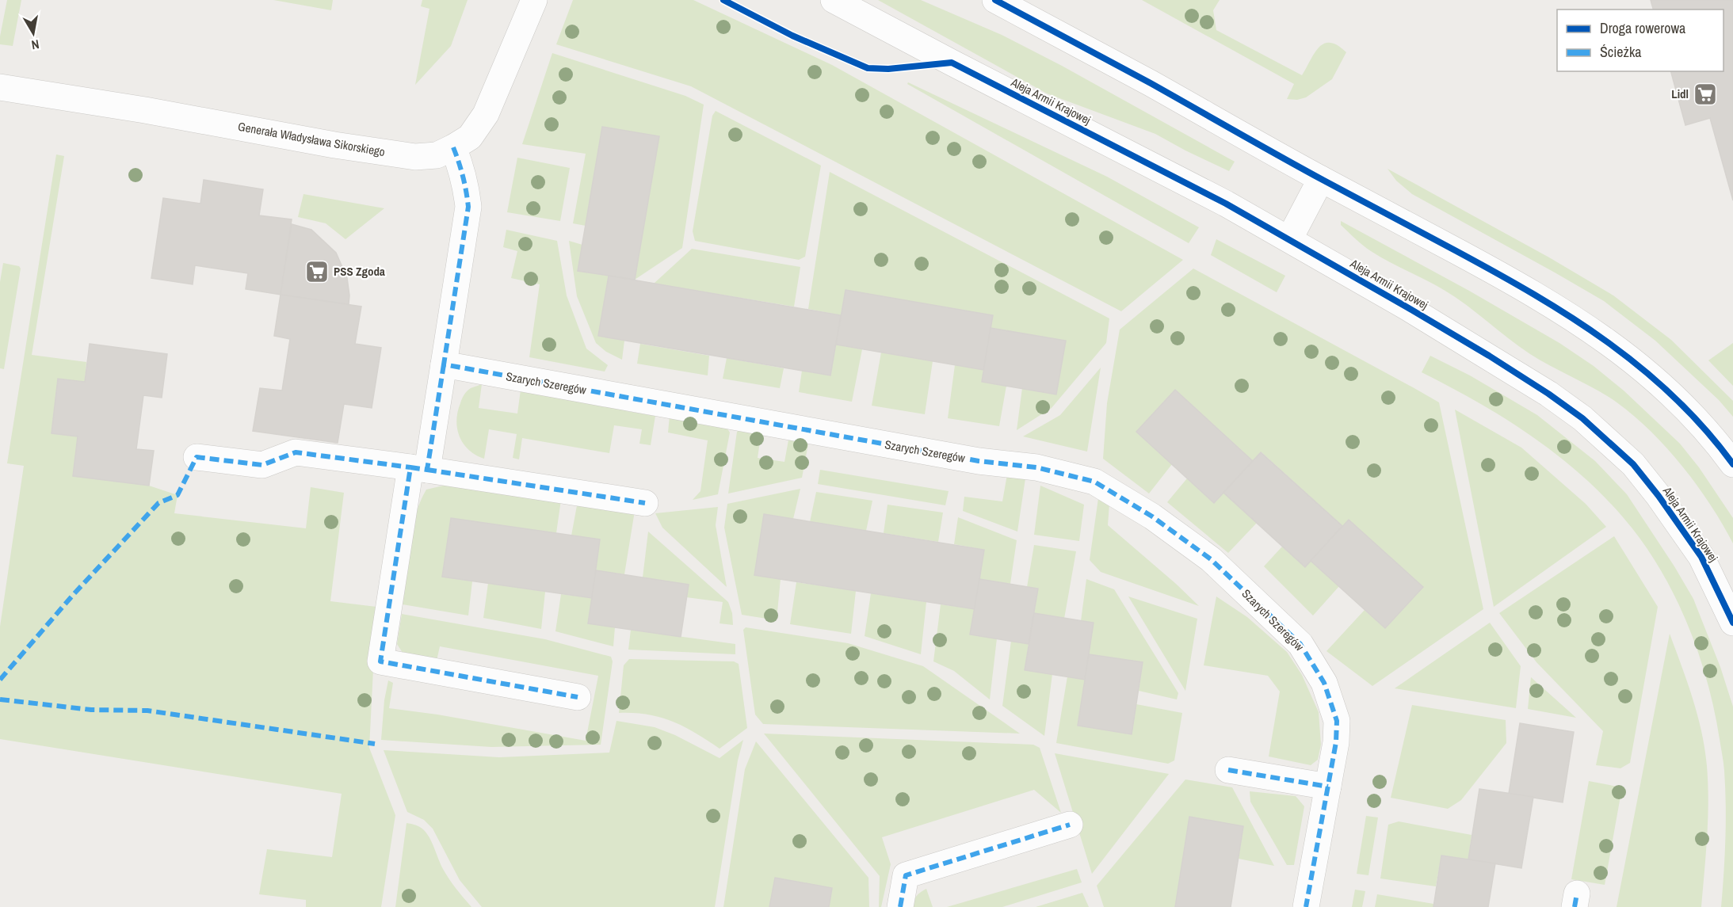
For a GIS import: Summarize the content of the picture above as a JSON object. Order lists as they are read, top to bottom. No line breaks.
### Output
{"streets":{"street":["Aleja Armii Krajowej","Generała Władysława Sikorskiego","Szarych Szeregów"]},"places":{"supermarket":["Lidl","PSS Zgoda"]},"legend":["Droga rowerowa","Ścieżka"],"north":"bottom"}
